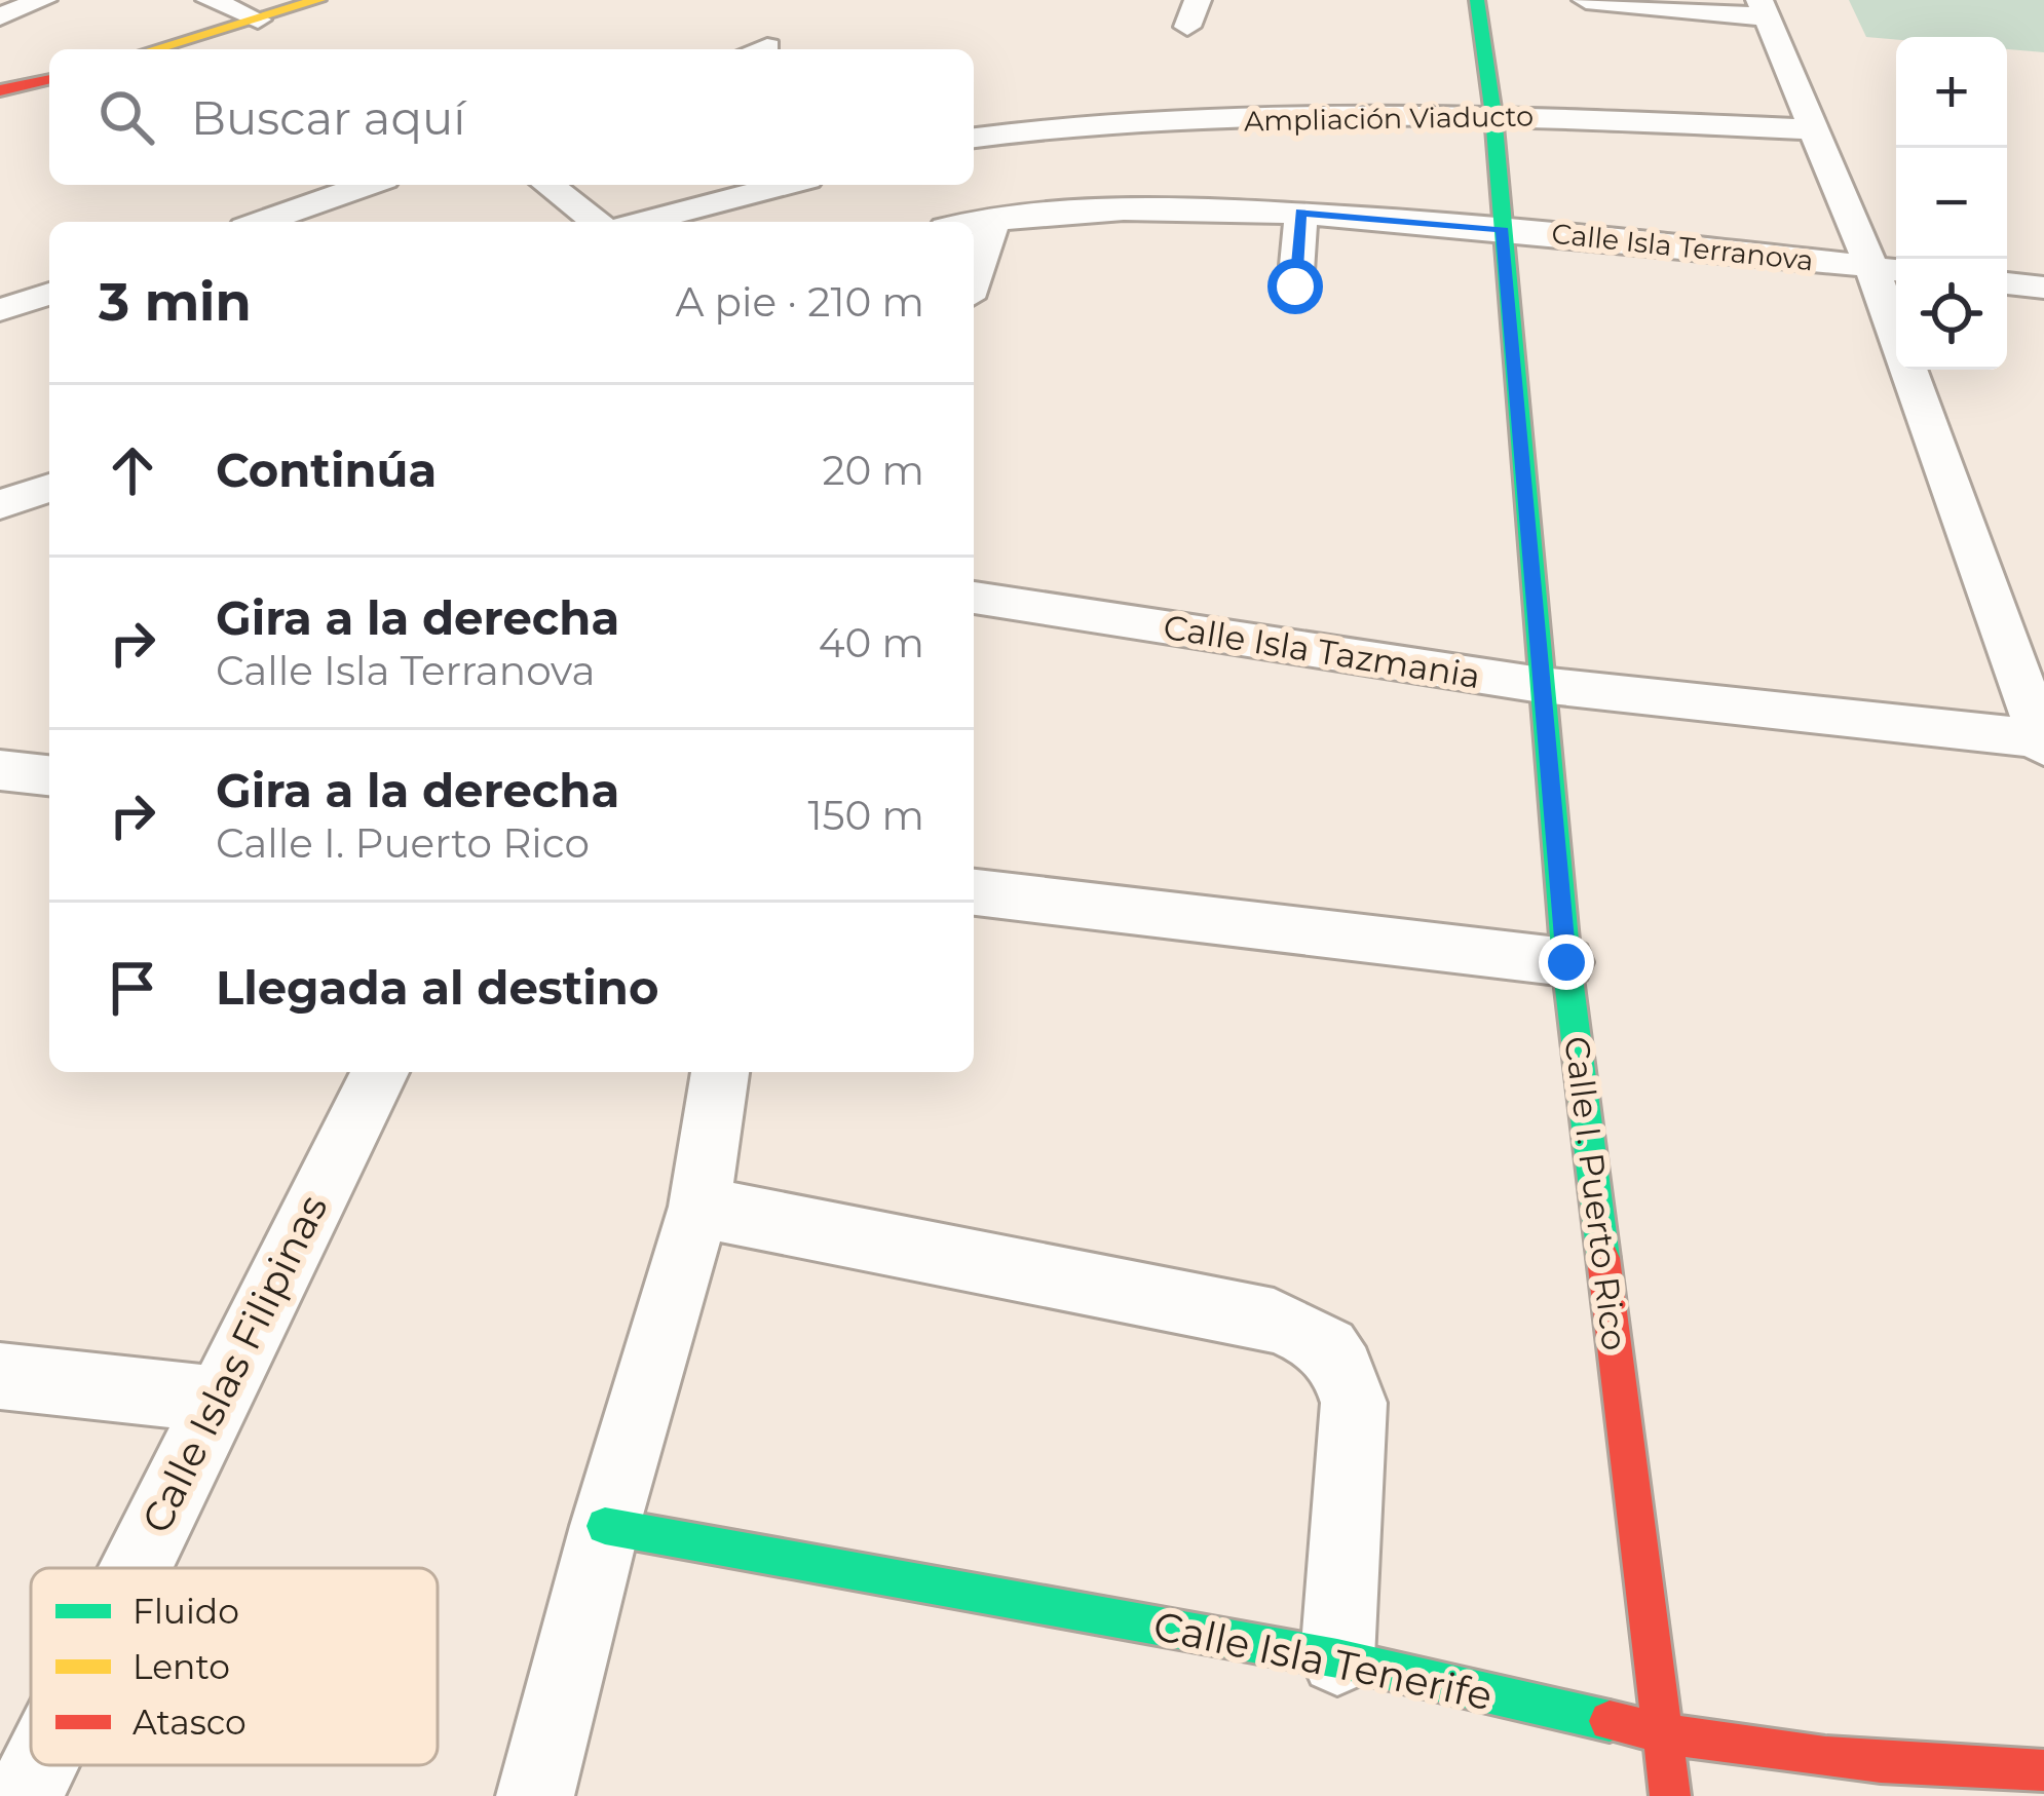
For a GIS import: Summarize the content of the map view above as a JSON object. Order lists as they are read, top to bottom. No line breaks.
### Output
{"streets":{"street":["Ampliación Viaducto","Calle Isla Terranova","Calle Isla Tazmania","Calle I. Puerto Rico","Calle Islas Filipinas","Calle Isla Tenerife"]},"crossings":[["Ampliación Viaducto","Calle I. Puerto Rico"],["Calle Isla Terranova","Calle I. Puerto Rico"],["Calle Isla Tazmania","Calle I. Puerto Rico"],["Calle I. Puerto Rico","Calle Isla Tenerife"]],"legend":["Fluido","Lento","Atasco"],"page":{"map_buttons":["+","−"],"search":"Buscar aquí","heading":["3 min","A pie · 210 m"],"list":[["Continúa","20 m"],["Gira a la derecha","Calle Isla Terranova","40 m"],["Gira a la derecha","Calle I. Puerto Rico","150 m"],"Llegada al destino"]}}
